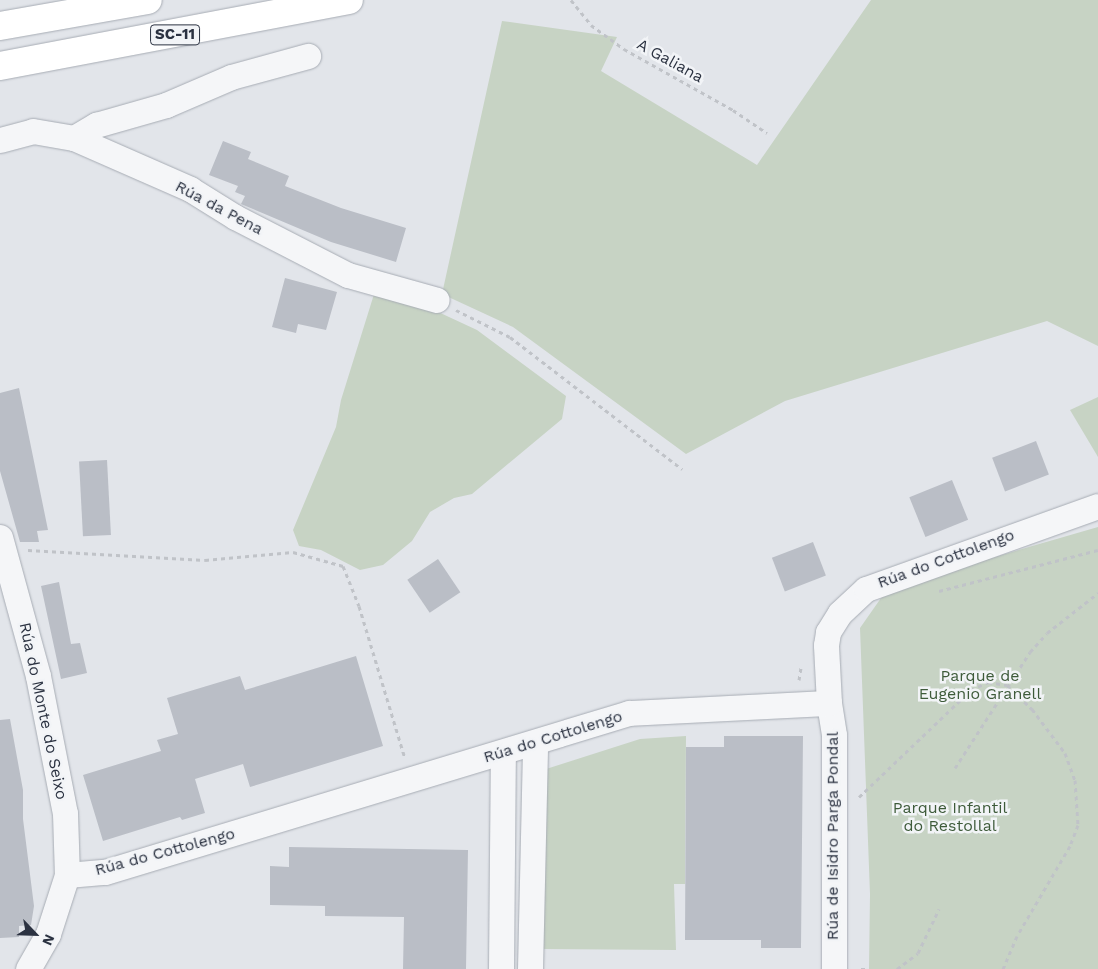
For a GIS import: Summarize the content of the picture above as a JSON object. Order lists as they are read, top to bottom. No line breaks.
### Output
{"streets":{"highway":["SC-11"],"street":["Rúa da Pena","Rúa do Cottolengo","Rúa do Monte do Seixo","Rúa de Isidro Parga Pondal"],"path":["A Galiana"]},"crossings":[["Rúa do Cottolengo","Rúa do Monte do Seixo"],["Rúa do Cottolengo","Rúa de Isidro Parga Pondal"]],"parks":["Parque de Eugenio Granell","Parque Infantil do Restollal"],"north":"bottom right"}
